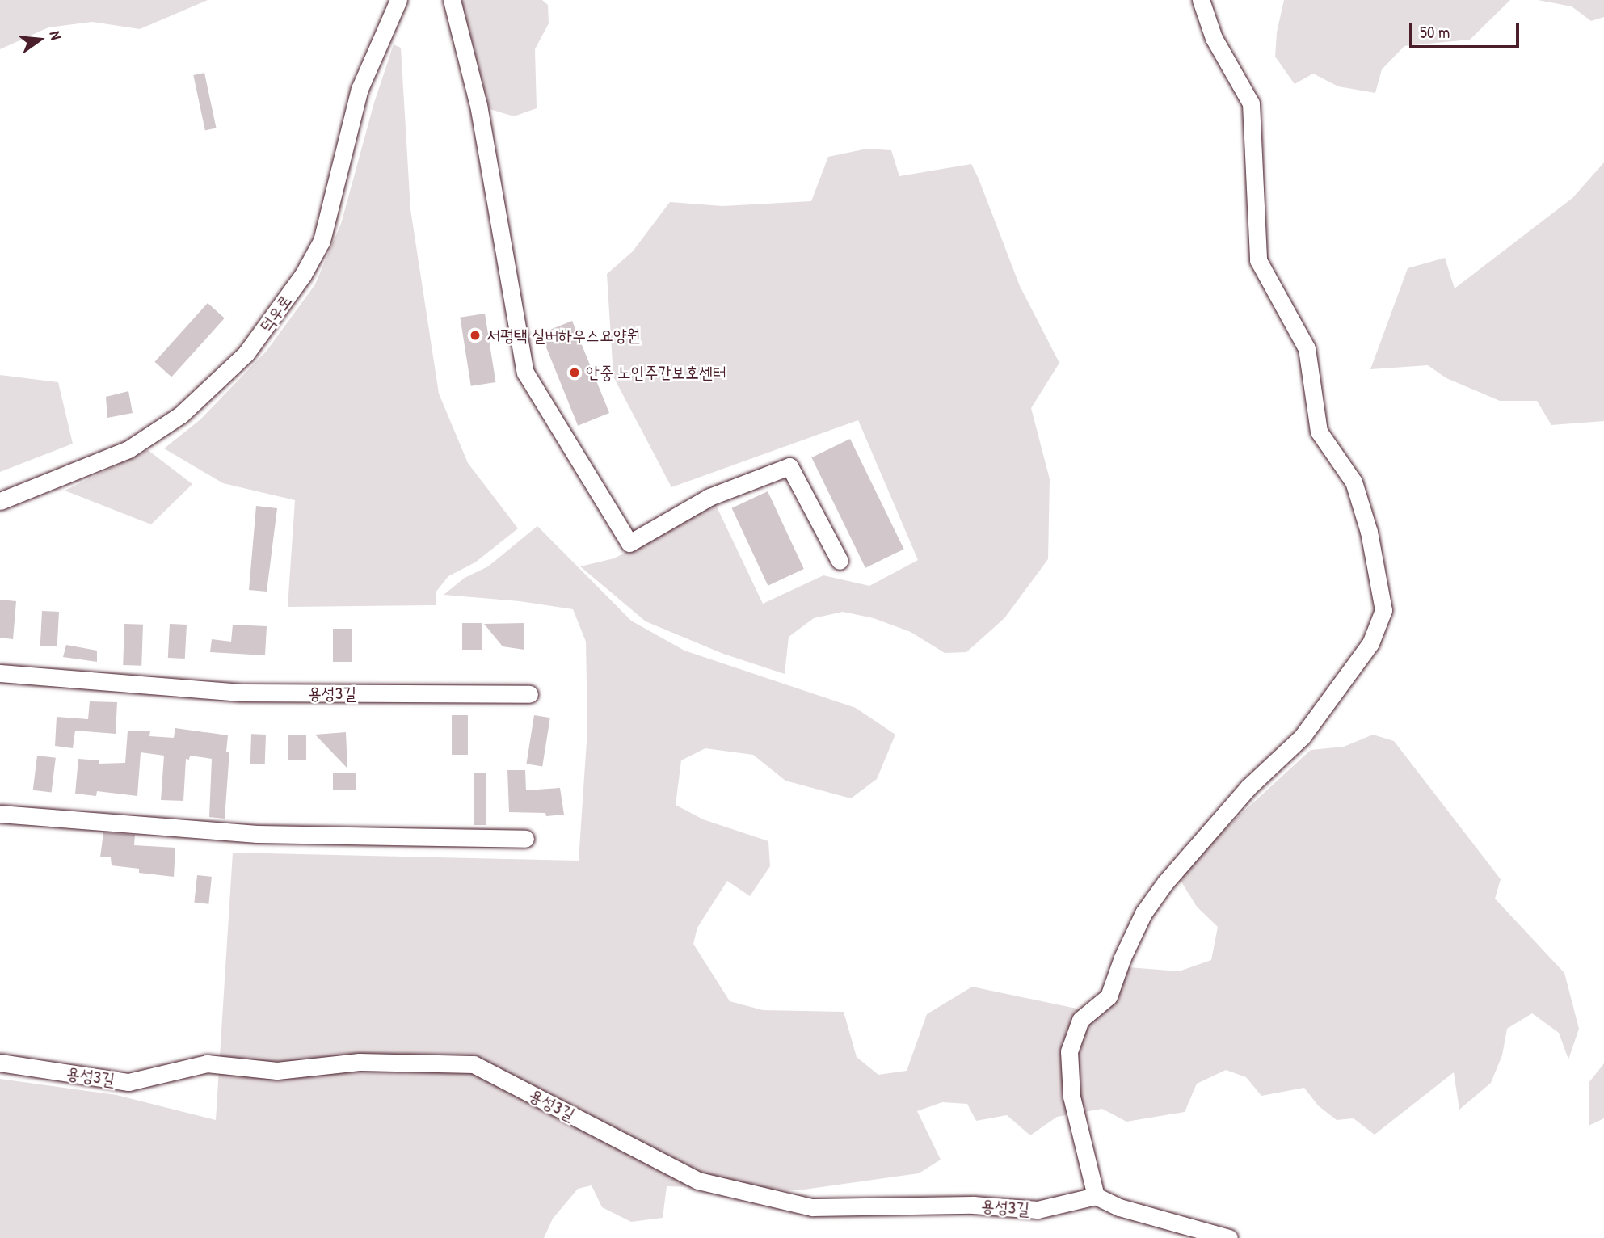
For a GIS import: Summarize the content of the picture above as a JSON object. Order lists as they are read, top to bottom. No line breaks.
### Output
{"streets":{"street":["덕우로","용성3길"]},"places":["서평택 실버하우스요양원","안중 노인주간보호센터"],"scale_bar":"50 m","north":"right"}
